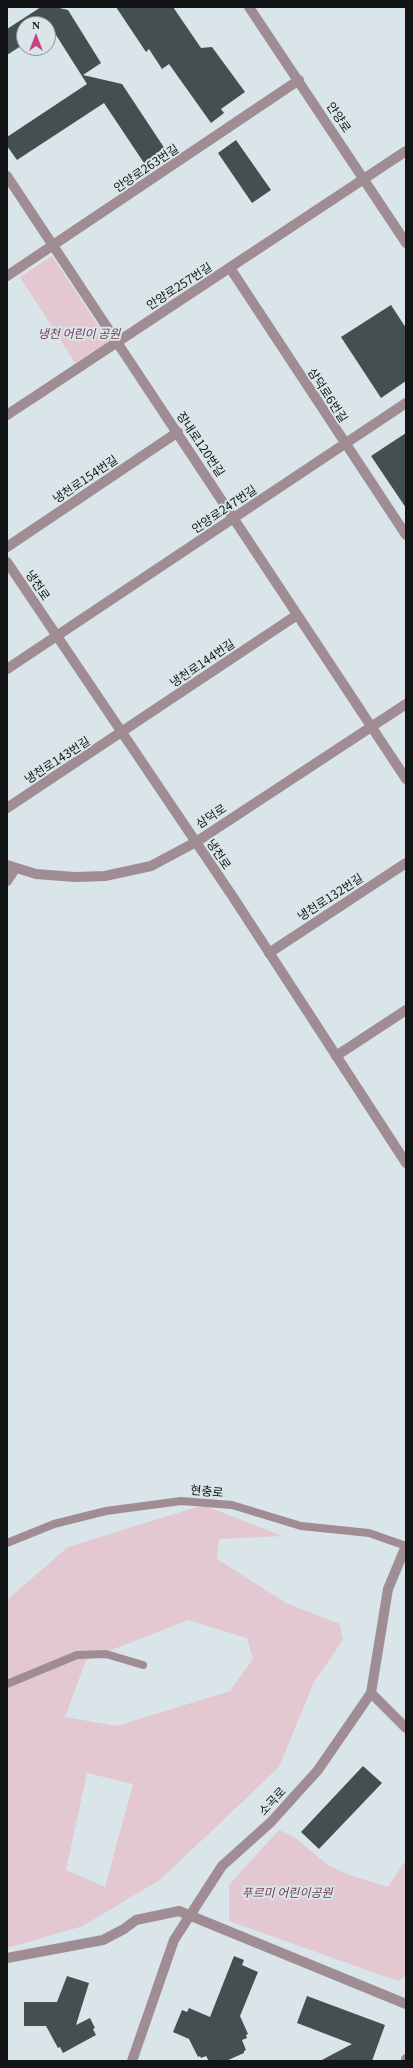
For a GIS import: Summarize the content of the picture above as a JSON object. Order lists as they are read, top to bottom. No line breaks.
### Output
{"streets":{"street":["안양로","안양로263번길","안양로257번길","삼덕로6번길","장내로120번길","냉천로154번길","안양로247번길","냉천로","냉천로144번길","냉천로143번길","삼덕로","냉천로132번길","소곡로"],"lane":["현충로"]},"crossings":[["안양로","안양로263번길"],["안양로","안양로257번길"],["안양로263번길","장내로120번길"],["안양로257번길","삼덕로6번길"],["안양로257번길","장내로120번길"],["삼덕로6번길","안양로247번길"],["장내로120번길","냉천로154번길"],["장내로120번길","안양로247번길"],["장내로120번길","냉천로144번길"],["장내로120번길","삼덕로"],["안양로247번길","냉천로"],["냉천로","냉천로144번길"],["냉천로","냉천로143번길"],["냉천로","삼덕로"],["냉천로","냉천로132번길"],["냉천로144번길","냉천로143번길"],["현충로","소곡로"]],"parks":["냉천 어린이 공원","푸르미 어린이공원"],"north":"top"}
